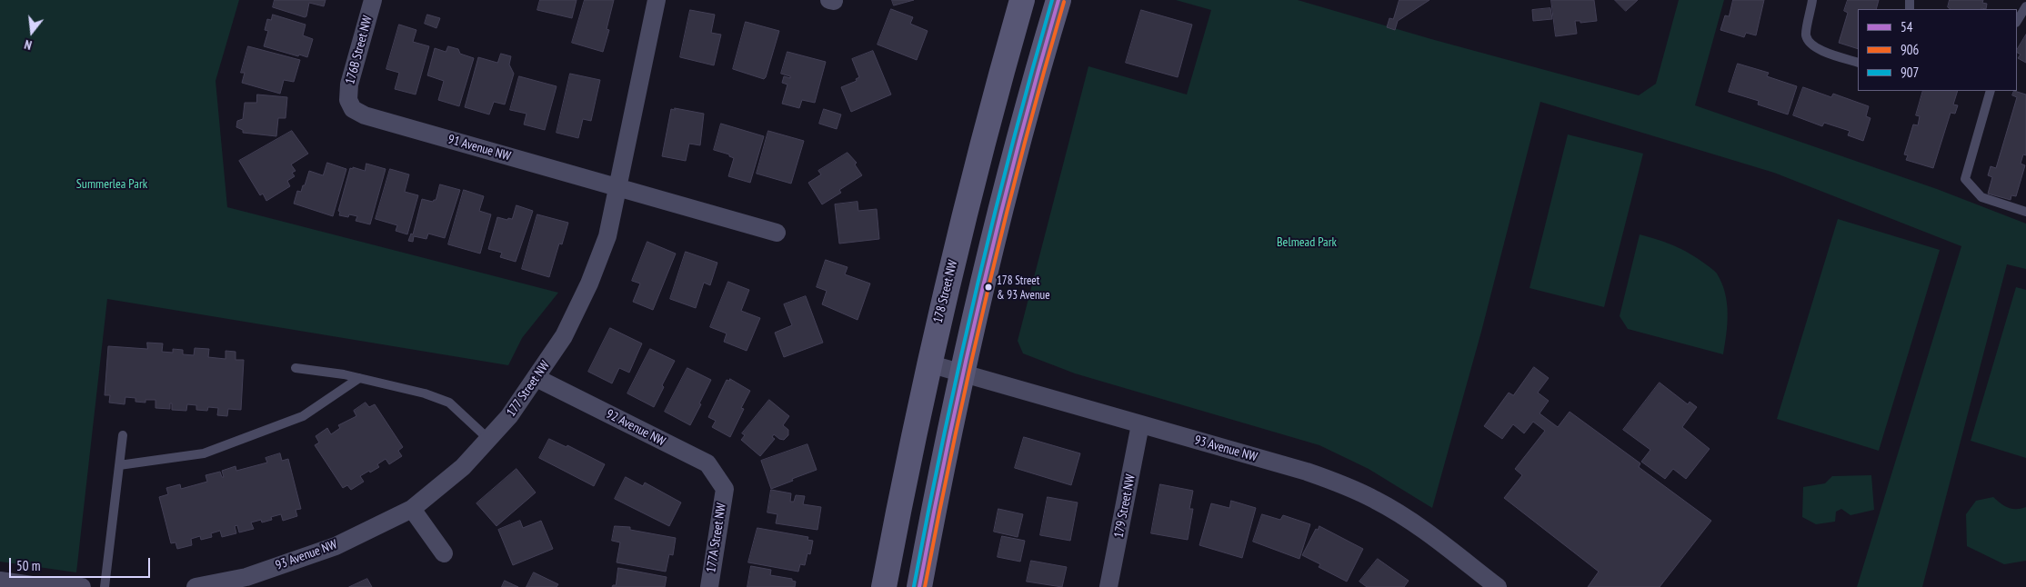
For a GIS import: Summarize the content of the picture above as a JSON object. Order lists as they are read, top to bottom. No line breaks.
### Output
{"streets":{"main road":["178 Street NW"],"street":["176B Street NW","91 Avenue NW","177 Street NW","92 Avenue NW","93 Avenue NW","179 Street NW","177A Street NW"]},"crossings":[["176B Street NW","91 Avenue NW"],["91 Avenue NW","177 Street NW"],["178 Street NW","93 Avenue NW"],["177 Street NW","92 Avenue NW"],["177 Street NW","93 Avenue NW"],["92 Avenue NW","177A Street NW"],["93 Avenue NW","179 Street NW"]],"parks":["Summerlea Park","Belmead Park"],"places":["178 Street & 93 Avenue"],"lines":["transit line 54","transit line 907","transit line 906"],"legend":["54","906","907"],"scale_bar":"50 m","north":"bottom"}
